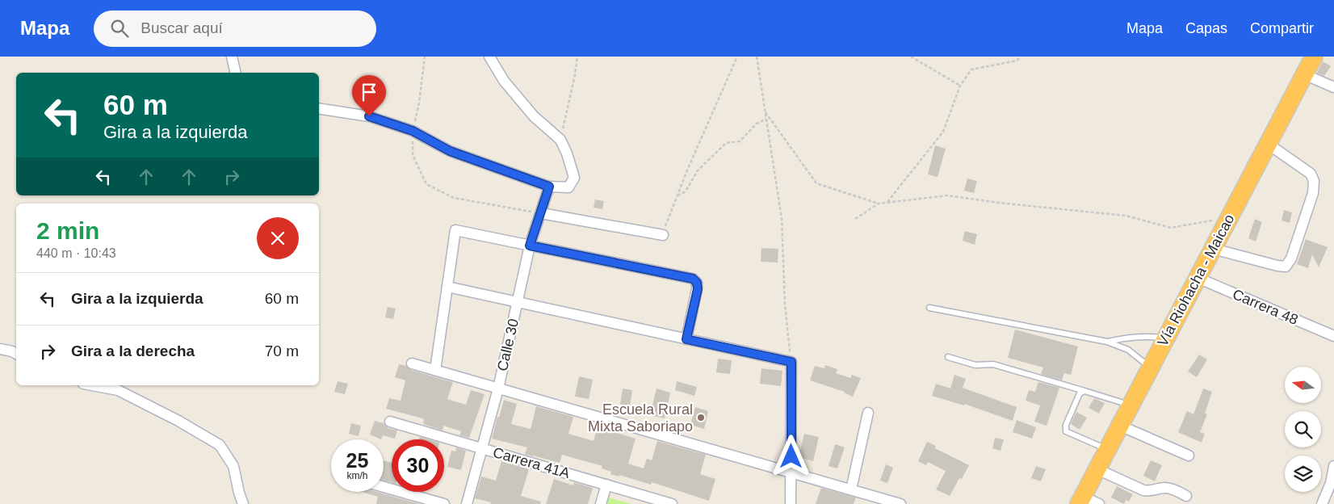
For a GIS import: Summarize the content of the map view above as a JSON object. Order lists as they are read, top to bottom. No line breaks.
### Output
{"streets":{"highway":["Vía Riohacha - Maicao"],"street":["Carrera 48","Calle 30","Carrera 41A"]},"crossings":[["Vía Riohacha - Maicao","Carrera 48"],["Calle 30","Carrera 41A"]],"places":["Escuela Rural Mixta Saboriapo"],"north":"left","page":{"header":"Mapa","search":"Buscar aquí","nav":["Mapa","Capas","Compartir"],"turn":["60 m","Gira a la izquierda"],"heading":["2 min","440 m · 10:43"],"list":[{"name":"Gira a la izquierda","value":"60 m"},{"name":"Gira a la derecha","value":"70 m"}],"speed":"25 km/h","limit":"30"}}
